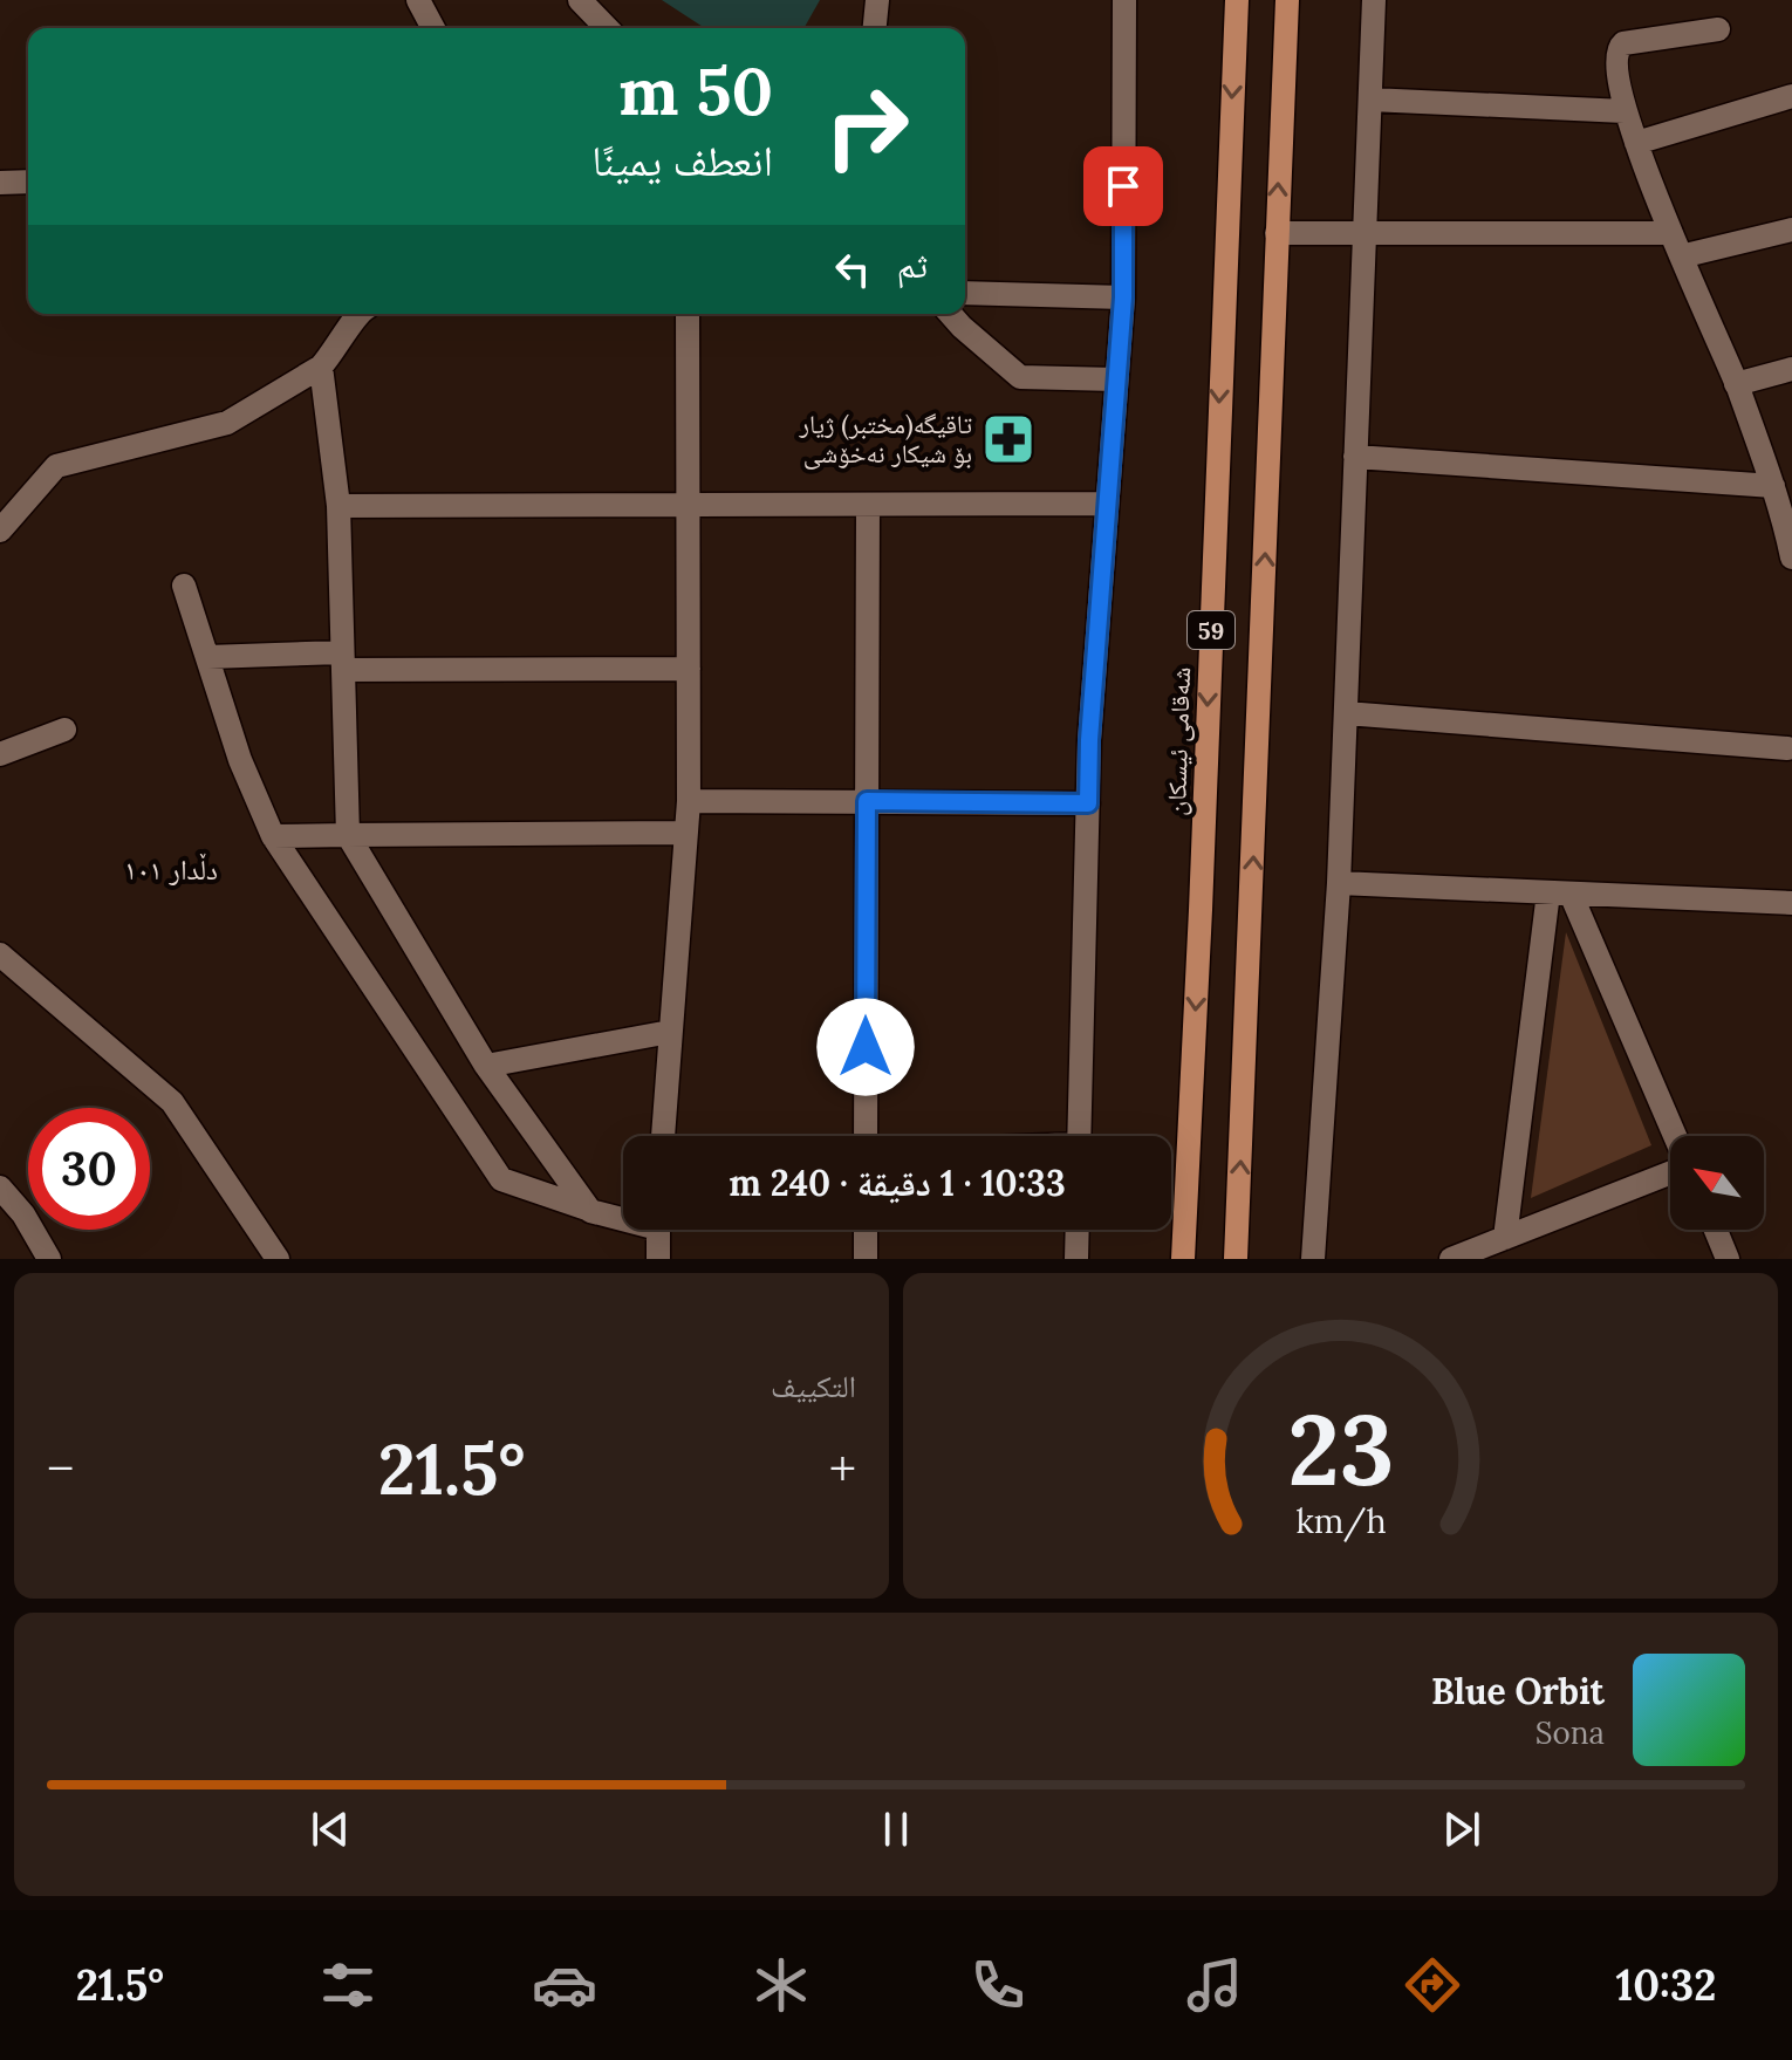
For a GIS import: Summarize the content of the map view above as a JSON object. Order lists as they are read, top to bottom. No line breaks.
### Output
{"streets":{"main road":["59","شەقامی ئیسکان"]},"districts":["دڵدار ١٠١"],"places":{"pharmacy":["تاقیگە(مختبر) ژیار بۆ شیکار نەخۆشی"]},"north":"top left","page":{"turn":["50 m","انعطف يمينًا"],"then":"ثم","limit":"30","trip":"10:33 · 1 دقيقة · 240 m","tile":"التكييف","heat":["−","21.5°","+"],"song":["Blue Orbit","Sona"],"tabs":["10:32","21.5°"],"gauge":["23","km/h"]}}
